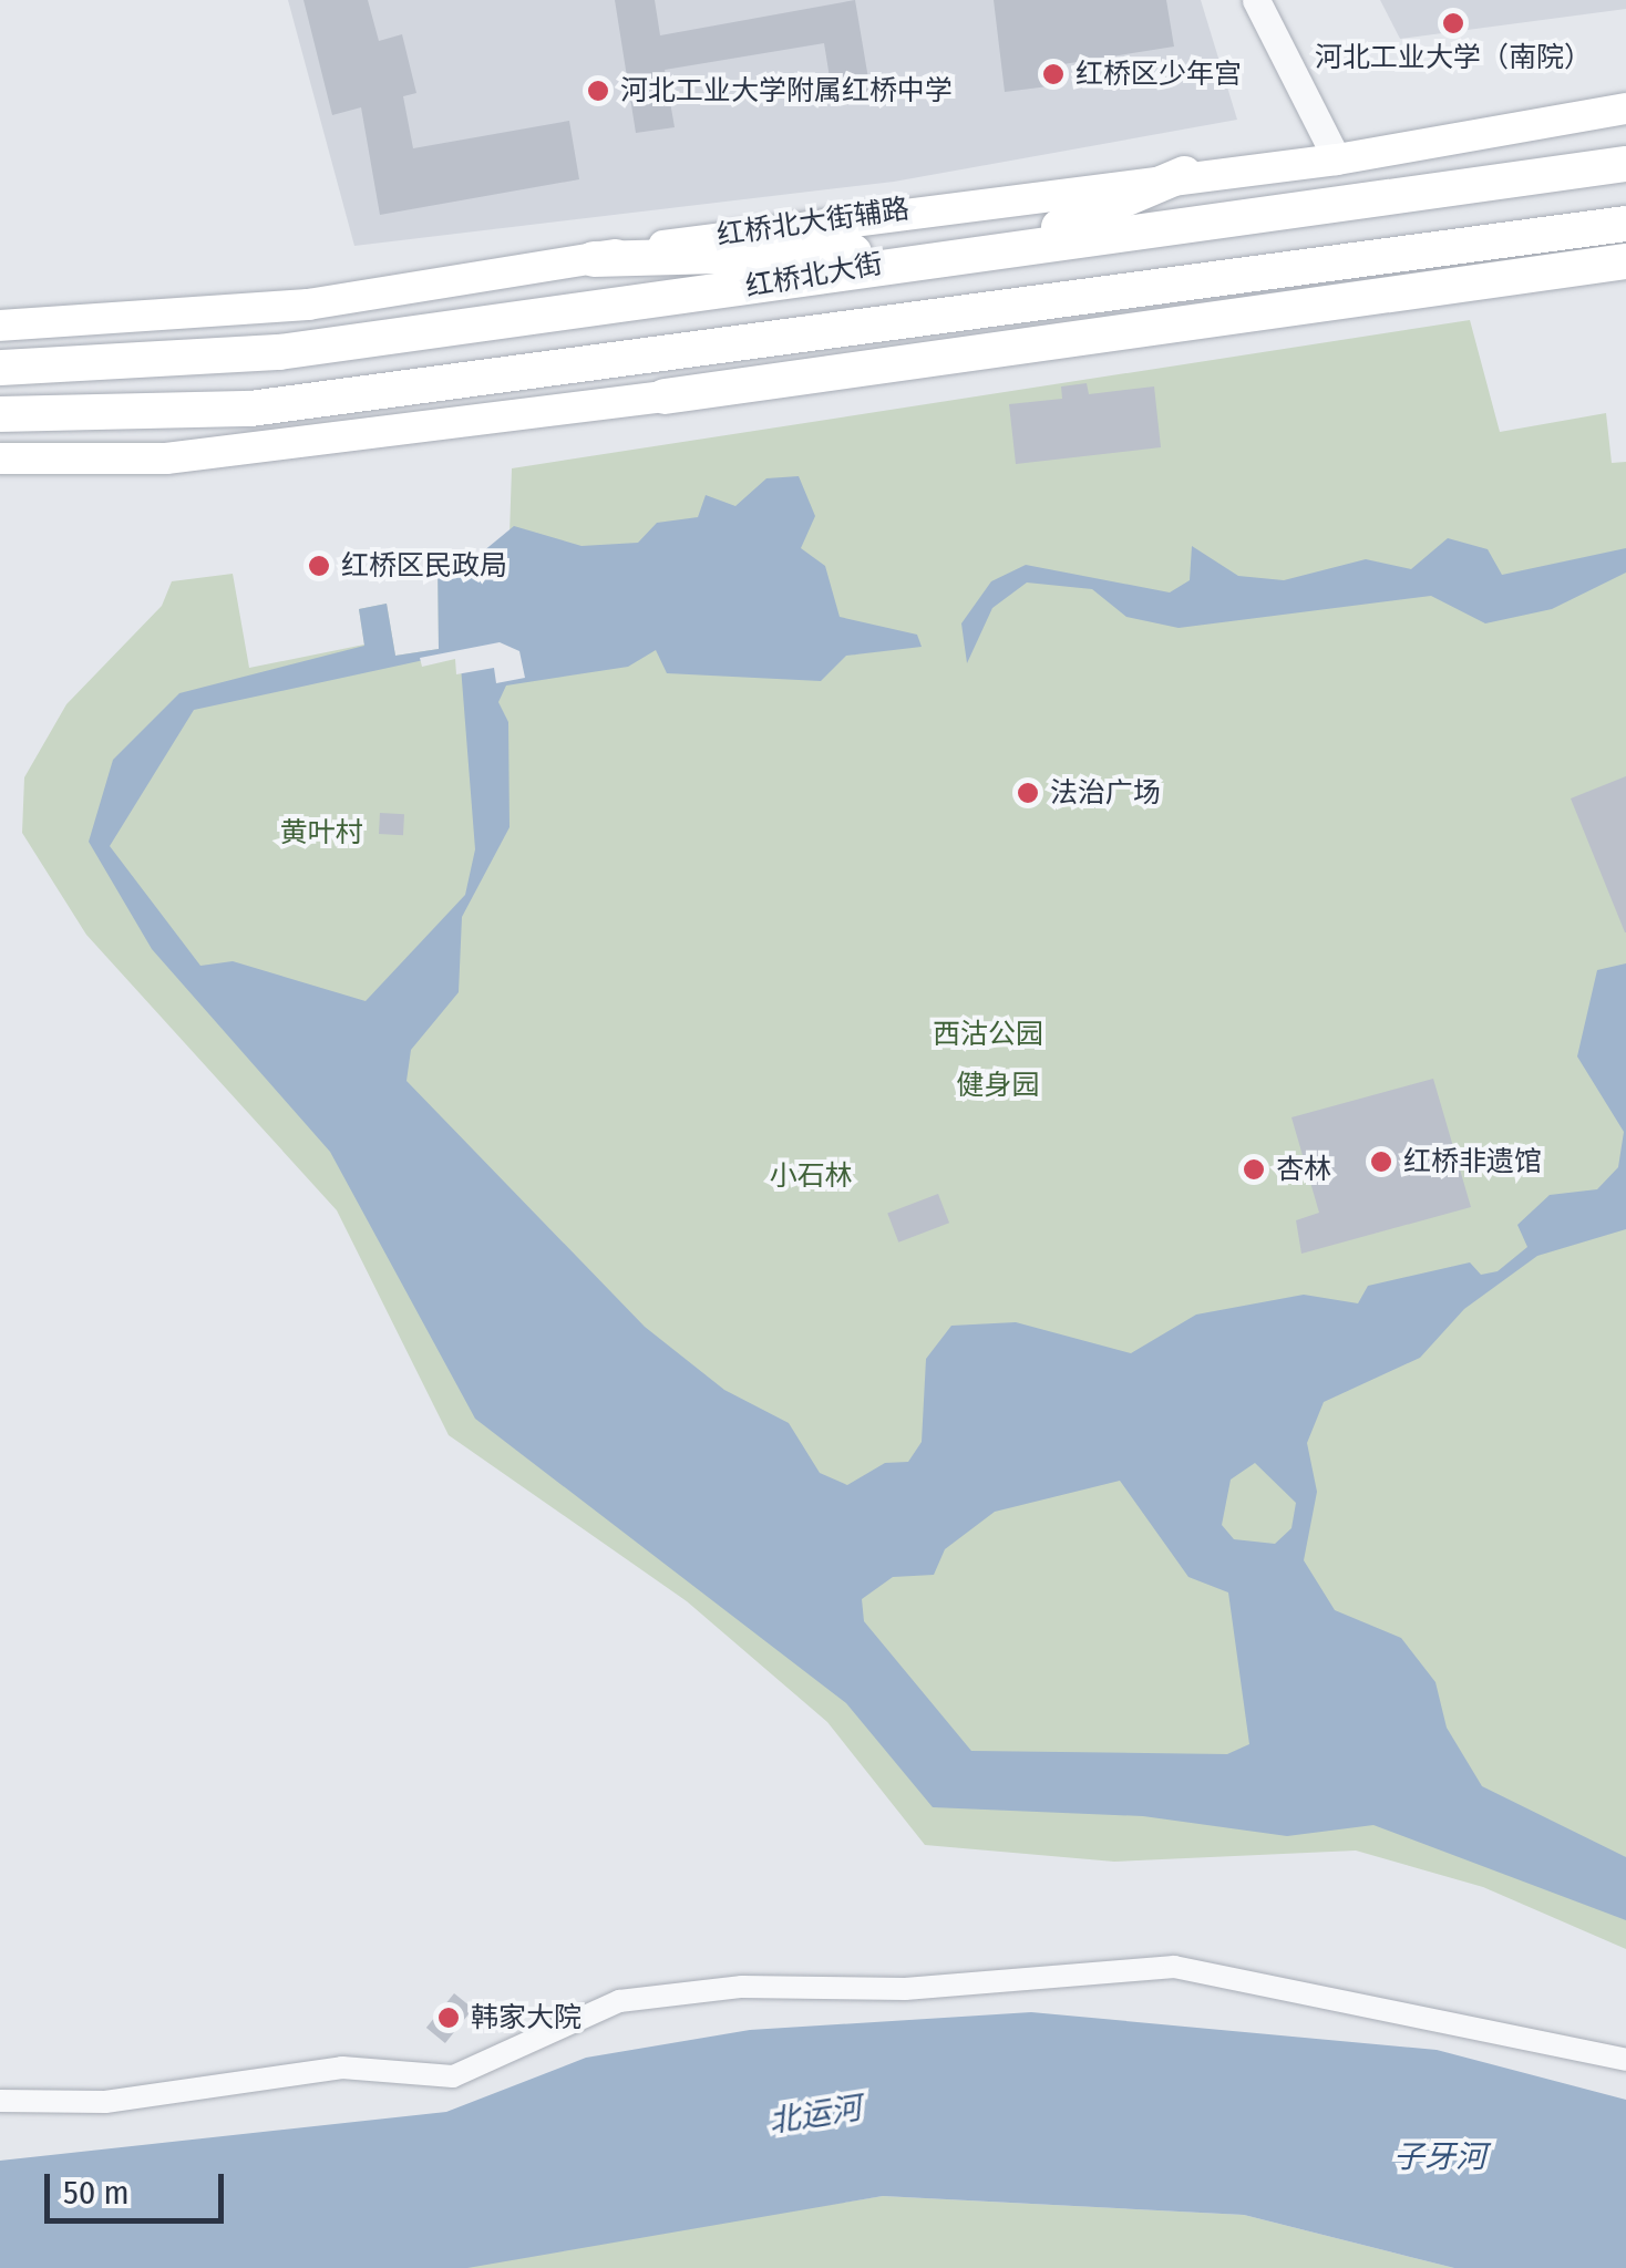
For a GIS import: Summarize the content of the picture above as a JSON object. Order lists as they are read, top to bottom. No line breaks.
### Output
{"streets":{"main road":["红桥北大街辅路","红桥北大街"]},"water":["北运河","子牙河"],"parks":["黄叶村","西沽公园","健身园","小石林"],"places":["河北工业大学（南院）","红桥区少年宫","河北工业大学附属红桥中学","红桥区民政局","法治广场","红桥非遗馆","杏林","韩家大院"],"scale_bar":"50 m"}
